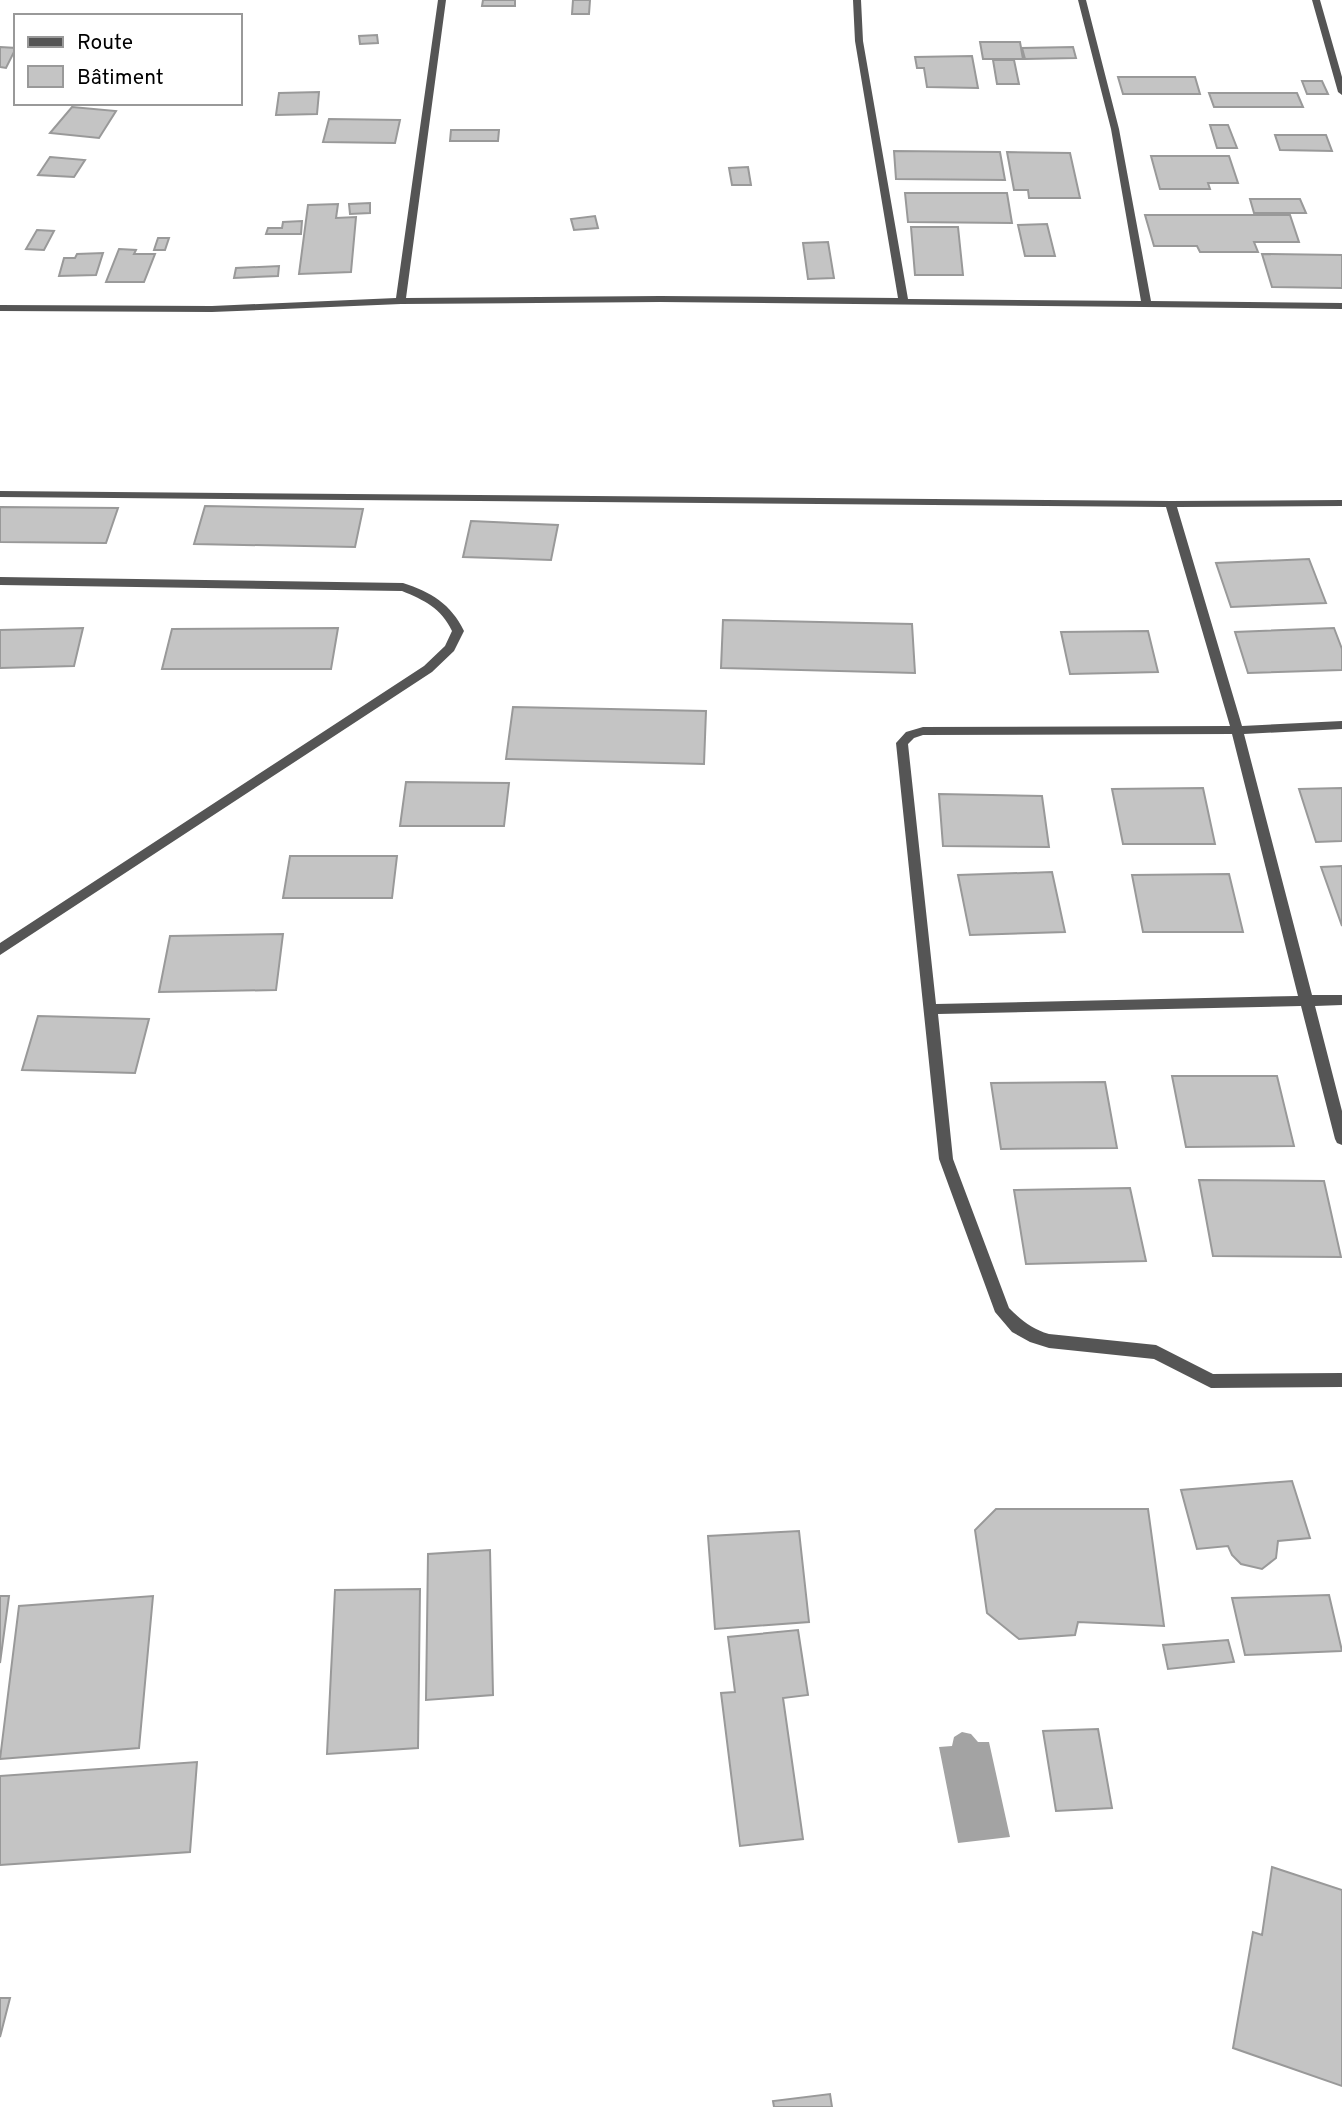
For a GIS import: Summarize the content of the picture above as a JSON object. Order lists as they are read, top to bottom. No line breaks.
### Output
{"legend":["Route","Bâtiment"]}
